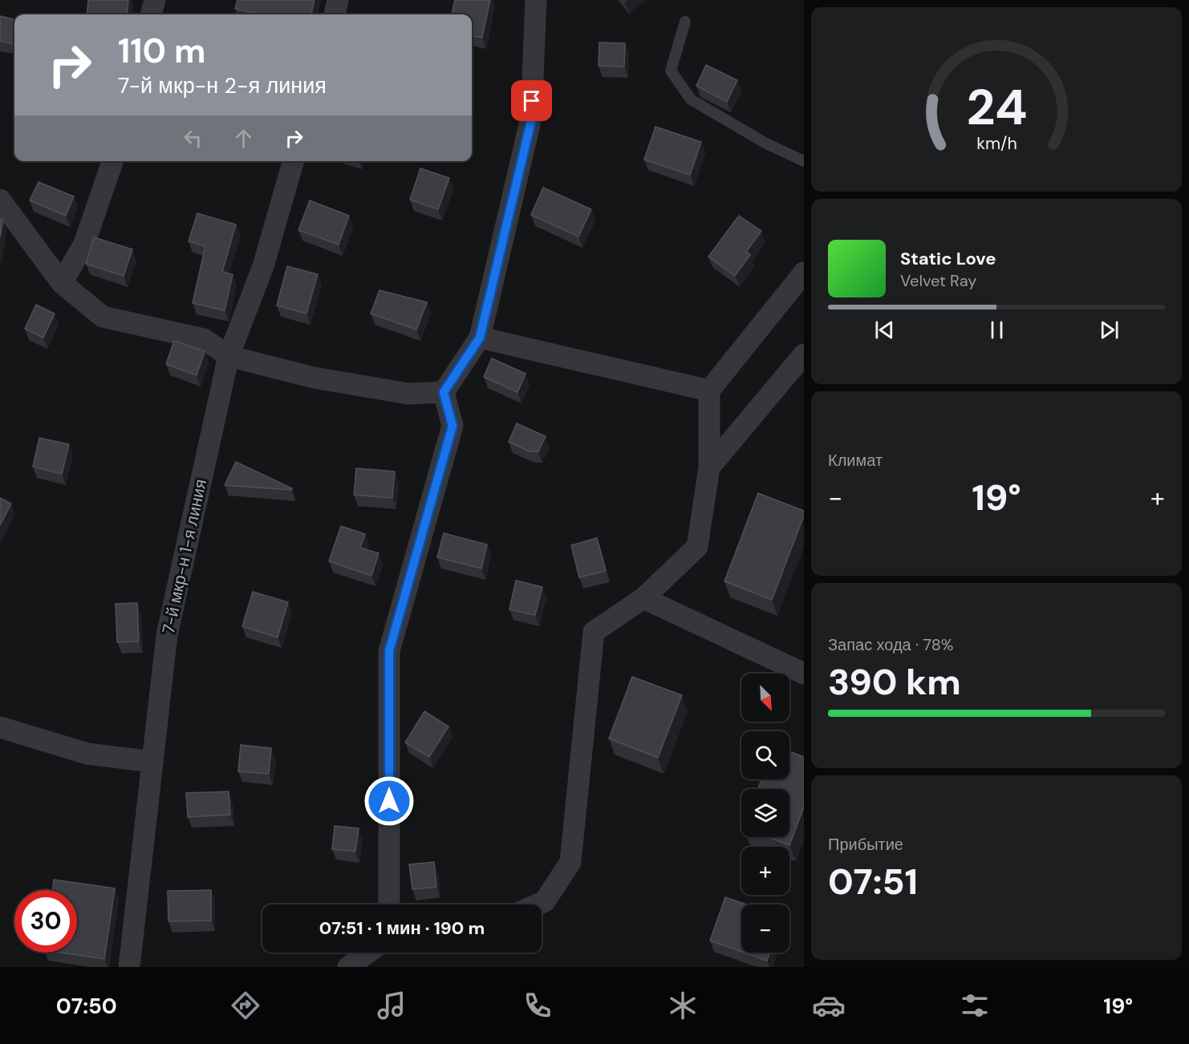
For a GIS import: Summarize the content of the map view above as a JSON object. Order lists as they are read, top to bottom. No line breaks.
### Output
{"streets":{"street":["7-й мкр-н 1-я линия"]},"north":"bottom right","page":{"turn":["110 m","7-й мкр-н 2-я линия"],"song":["Static Love","Velvet Ray"],"tile":["Климат",["Запас хода · 78%","390 km"],["Прибытие","07:51"]],"heat":["−","19°","+"],"map_buttons":["+","−"],"limit":"30","trip":"07:51 · 1 мин · 190 m","tabs":["07:50","19°"],"gauge":["24","km/h"]}}
